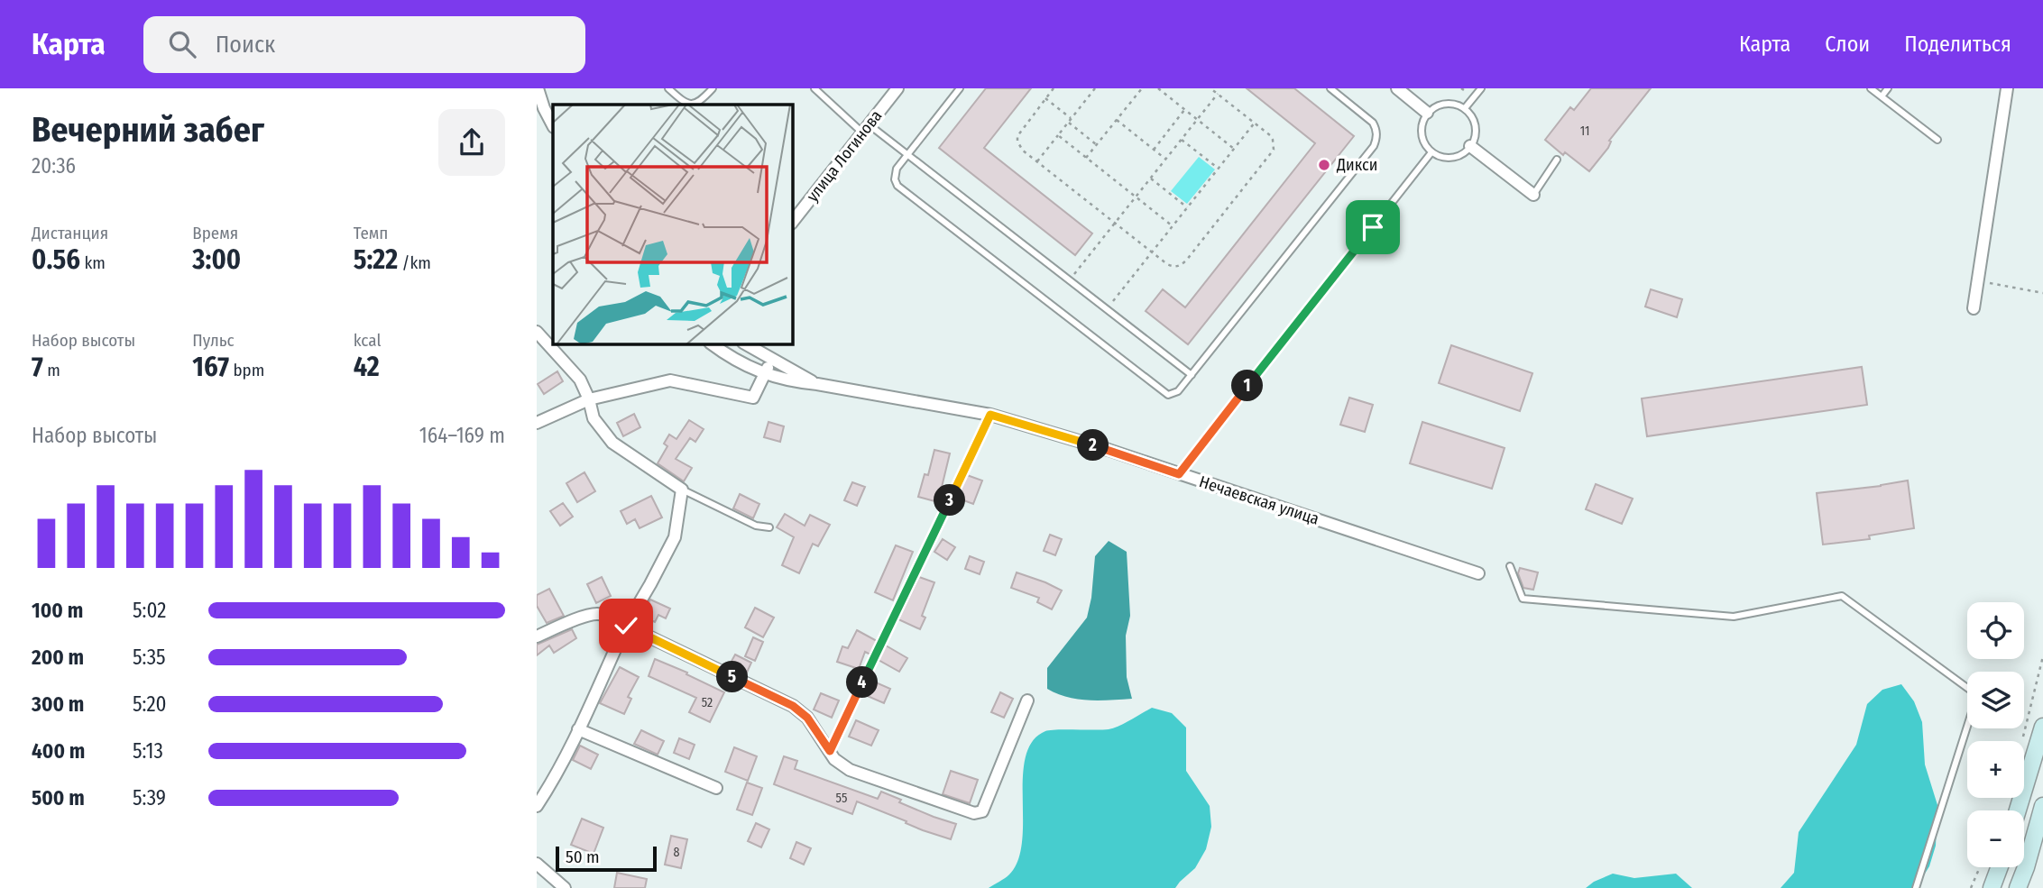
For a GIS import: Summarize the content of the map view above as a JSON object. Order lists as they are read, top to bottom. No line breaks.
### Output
{"streets":{"street":["улица Логинова","Нечаевская улица"]},"places":["Дикси"],"house_numbers":["11","52","55","8"],"scale_bar":"50 m","page":{"header":"Карта","search":"Поиск","nav":["Карта","Слои","Поделиться"],"heading":["Вечерний забег","20:36"],"stats":[["Дистанция","0.56 km"],["Время","3:00"],["Темп","5:22 /km"],["Набор высоты","7 m"],["Пульс","167 bpm"],["kcal","42"]],"pins":["1","2","3","5","4"],"chart":["Набор высоты","164–169 m"],"list":[{"name":"100 m","note":"5:02"},{"name":"200 m","note":"5:35"},{"name":"300 m","note":"5:20"},{"name":"400 m","note":"5:13"},{"name":"500 m","note":"5:39"}],"map_buttons":["+","−"],"scale":"50 m"}}
